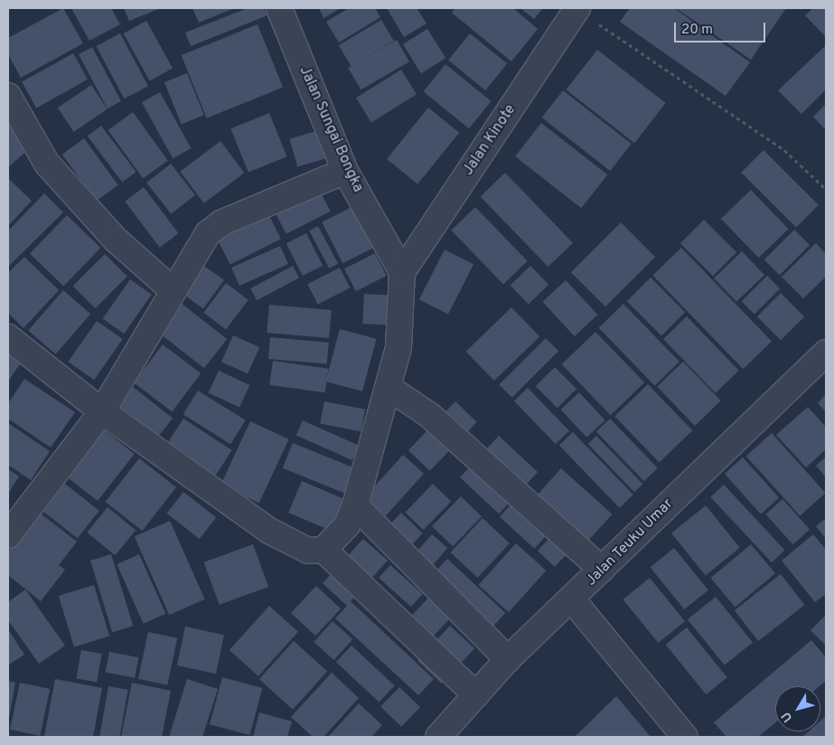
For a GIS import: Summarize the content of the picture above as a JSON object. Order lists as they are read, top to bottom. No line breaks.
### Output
{"streets":{"street":["Jalan Sungai Bongka","Jalan Kinote","Jalan Teuku Umar"]},"crossings":[["Jalan Sungai Bongka","Jalan Kinote"]],"scale_bar":"20 m","north":"bottom left"}
